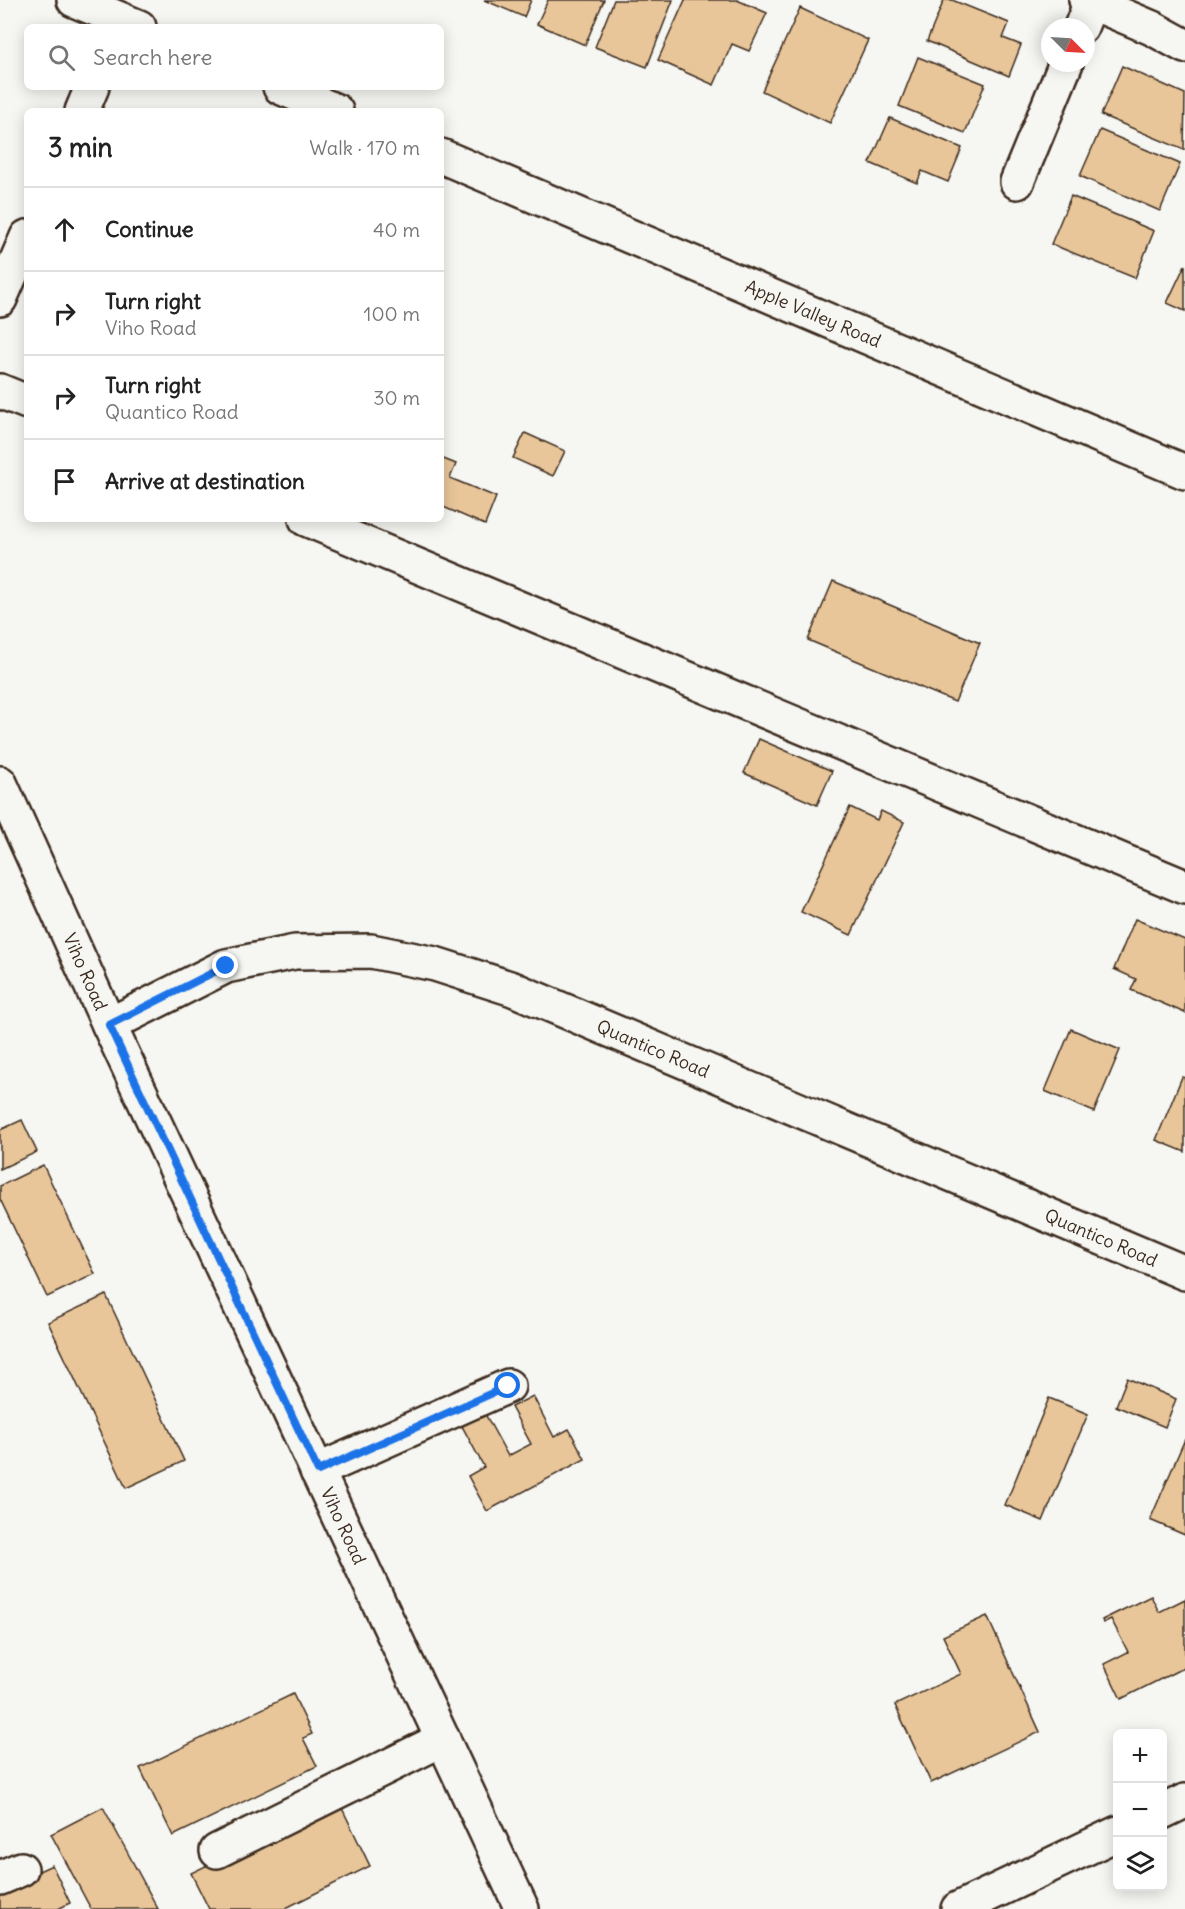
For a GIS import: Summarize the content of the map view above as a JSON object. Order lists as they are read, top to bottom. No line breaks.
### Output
{"streets":{"street":["Apple Valley Road","Viho Road","Quantico Road"]},"crossings":[["Viho Road","Quantico Road"]],"north":"bottom right","page":{"search":"Search here","heading":["3 min","Walk · 170 m"],"list":[["Continue","40 m"],["Turn right","Viho Road","100 m"],["Turn right","Quantico Road","30 m"],"Arrive at destination"],"map_buttons":["+","−"]}}
